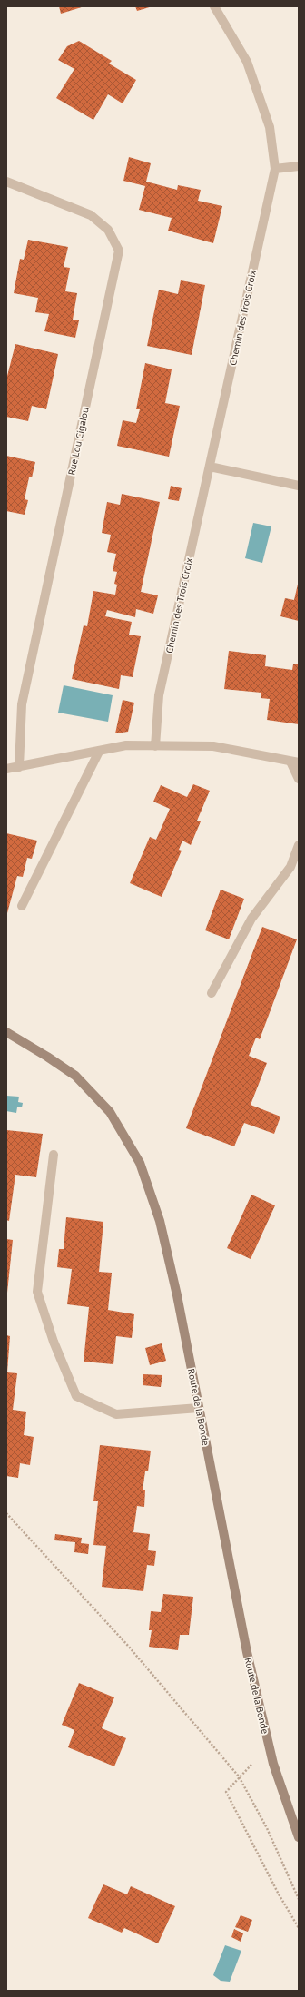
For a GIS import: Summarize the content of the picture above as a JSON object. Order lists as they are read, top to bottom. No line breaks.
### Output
{"streets":{"main road":["Route de la Bonde"],"street":["Chemin des Trois Croix","Rue Lou Cigalou"]}}
